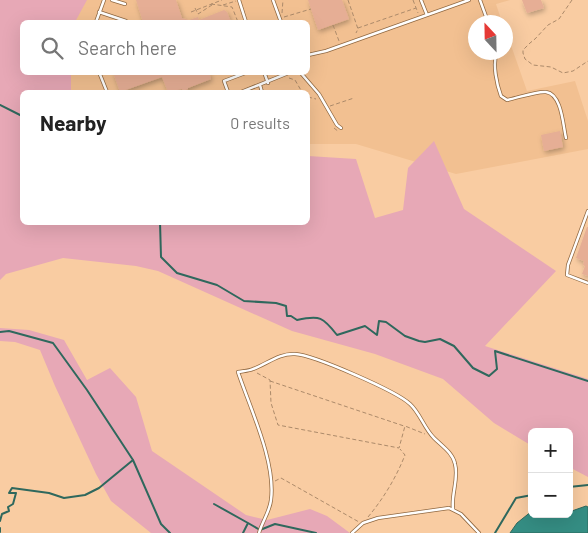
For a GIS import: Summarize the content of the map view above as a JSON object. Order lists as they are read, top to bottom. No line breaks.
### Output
{"north":"top","page":{"search":"Search here","heading":["Nearby","0 results"],"map_buttons":["+","−"]}}
